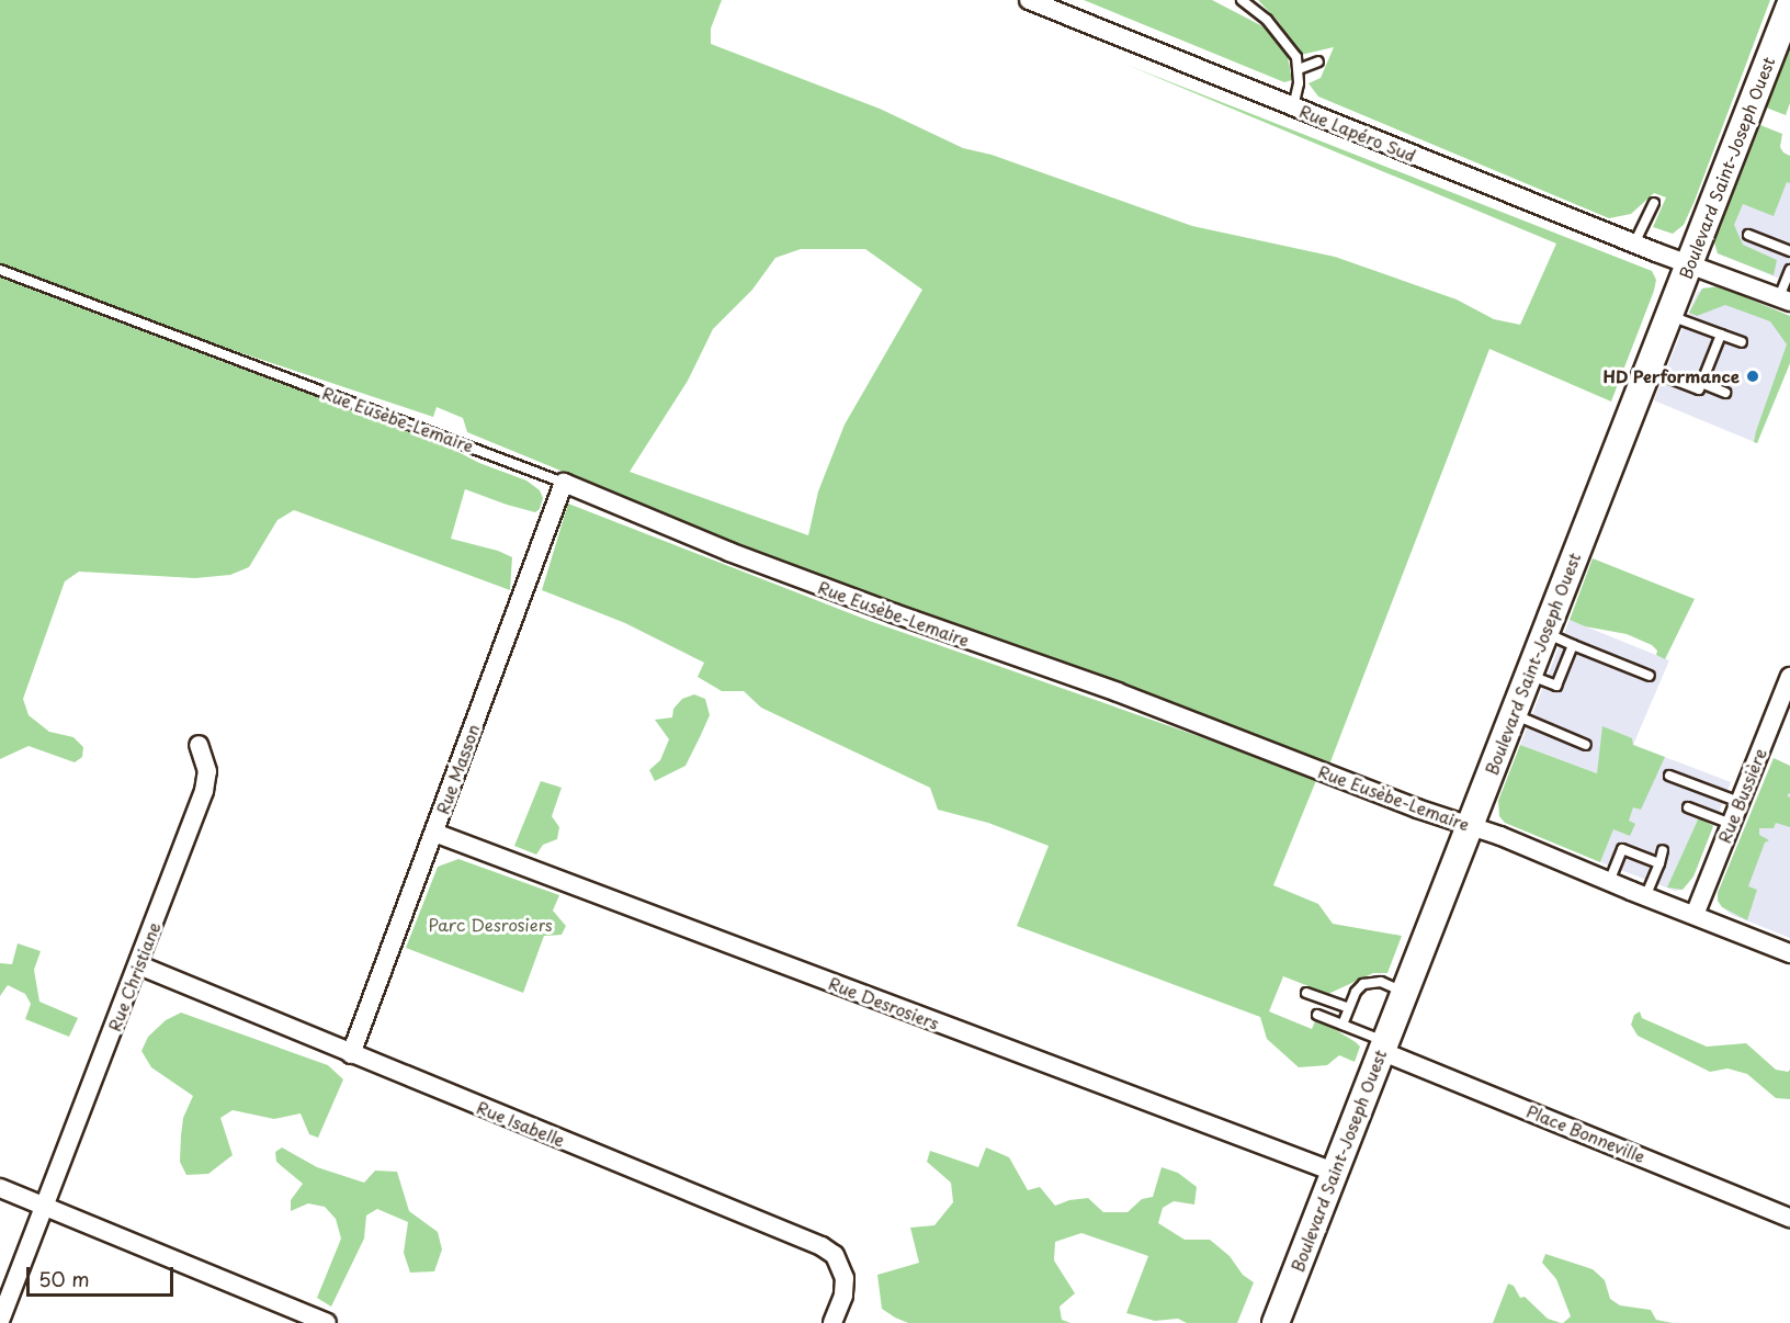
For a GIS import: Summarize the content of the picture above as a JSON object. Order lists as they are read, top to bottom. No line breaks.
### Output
{"streets":{"street":["Rue Lapéro Sud","Boulevard Saint-Joseph Ouest","Rue Eusèbe-Lemaire","Rue Masson","Rue Bussière","Rue Christiane","Rue Desrosiers","Rue Isabelle","Place Bonneville"]},"crossings":[["Rue Lapéro Sud","Boulevard Saint-Joseph Ouest"],["Boulevard Saint-Joseph Ouest","Rue Eusèbe-Lemaire"],["Boulevard Saint-Joseph Ouest","Rue Desrosiers"],["Boulevard Saint-Joseph Ouest","Place Bonneville"],["Rue Eusèbe-Lemaire","Rue Masson"],["Rue Eusèbe-Lemaire","Rue Bussière"],["Rue Masson","Rue Desrosiers"],["Rue Masson","Rue Isabelle"],["Rue Christiane","Rue Isabelle"]],"parks":["Parc Desrosiers"],"places":["HD Performance"],"scale_bar":"50 m"}
